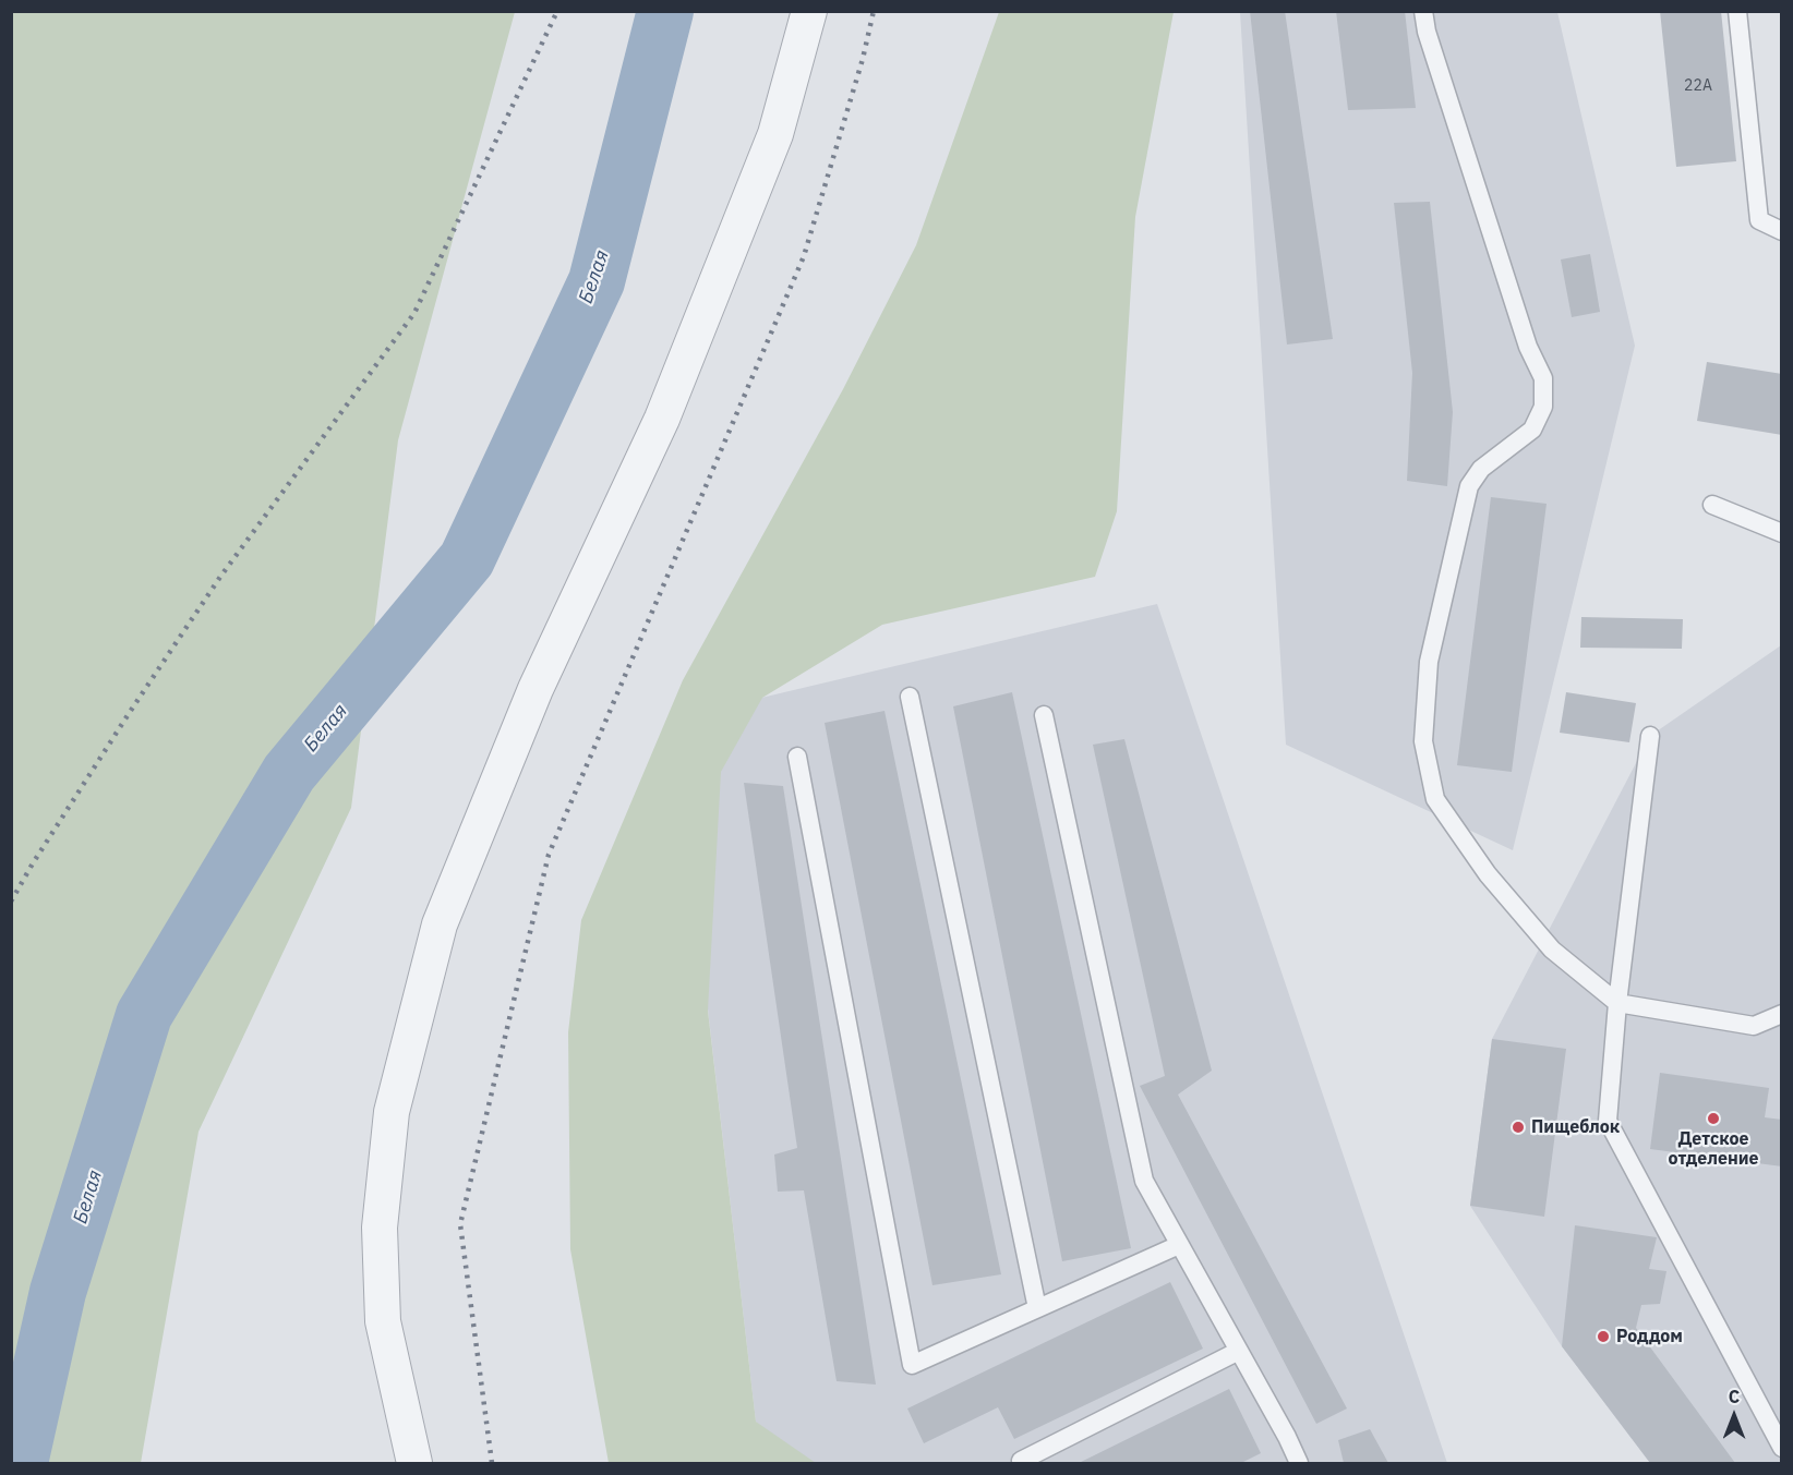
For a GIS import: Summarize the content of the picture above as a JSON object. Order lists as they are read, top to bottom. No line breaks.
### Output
{"water":["Белая"],"places":["Детское отделение","Пищеблок","Роддом"],"house_numbers":["22А"],"north":"top"}
